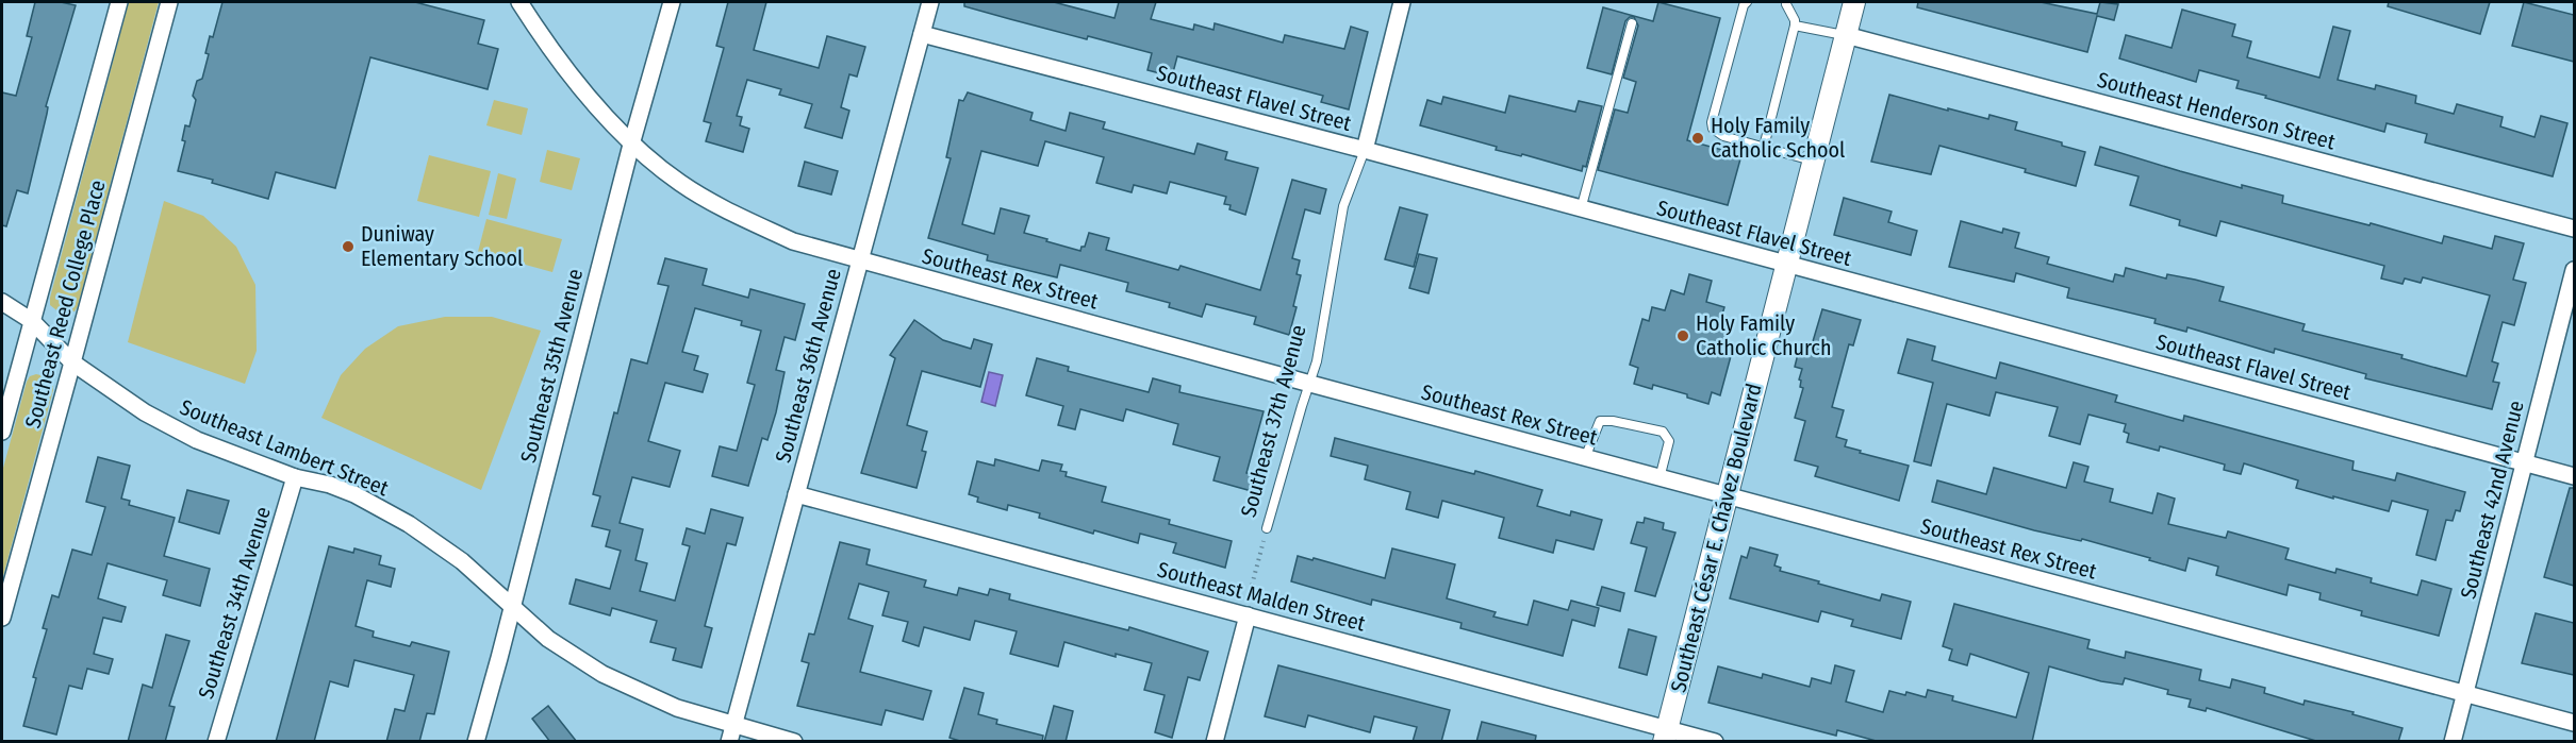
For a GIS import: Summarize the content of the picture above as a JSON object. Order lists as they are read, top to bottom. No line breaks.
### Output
{"streets":{"street":["Southeast Flavel Street","Southeast Henderson Street","Southeast Rex Street","Southeast Reed College Place","Southeast 35th Avenue","Southeast 36th Avenue","Southeast 37th Avenue","Southeast Lambert Street","Southeast 42nd Avenue","Southeast César E. Chávez Boulevard","Southeast Malden Street","Southeast 34th Avenue"]},"crossings":[["Southeast Flavel Street","Southeast 36th Avenue"],["Southeast Flavel Street","Southeast 37th Avenue"],["Southeast Flavel Street","Southeast 42nd Avenue"],["Southeast Flavel Street","Southeast César E. Chávez Boulevard"],["Southeast Henderson Street","Southeast César E. Chávez Boulevard"],["Southeast Rex Street","Southeast 35th Avenue"],["Southeast Rex Street","Southeast 36th Avenue"],["Southeast Rex Street","Southeast 37th Avenue"],["Southeast Rex Street","Southeast 42nd Avenue"],["Southeast Rex Street","Southeast César E. Chávez Boulevard"],["Southeast Reed College Place","Southeast Lambert Street"],["Southeast 35th Avenue","Southeast Lambert Street"],["Southeast 36th Avenue","Southeast Lambert Street"],["Southeast 36th Avenue","Southeast Malden Street"],["Southeast 37th Avenue","Southeast Malden Street"],["Southeast Lambert Street","Southeast 34th Avenue"],["Southeast César E. Chávez Boulevard","Southeast Malden Street"]],"places":["Holy Family Catholic School","Duniway Elementary School","Holy Family Catholic Church"]}
